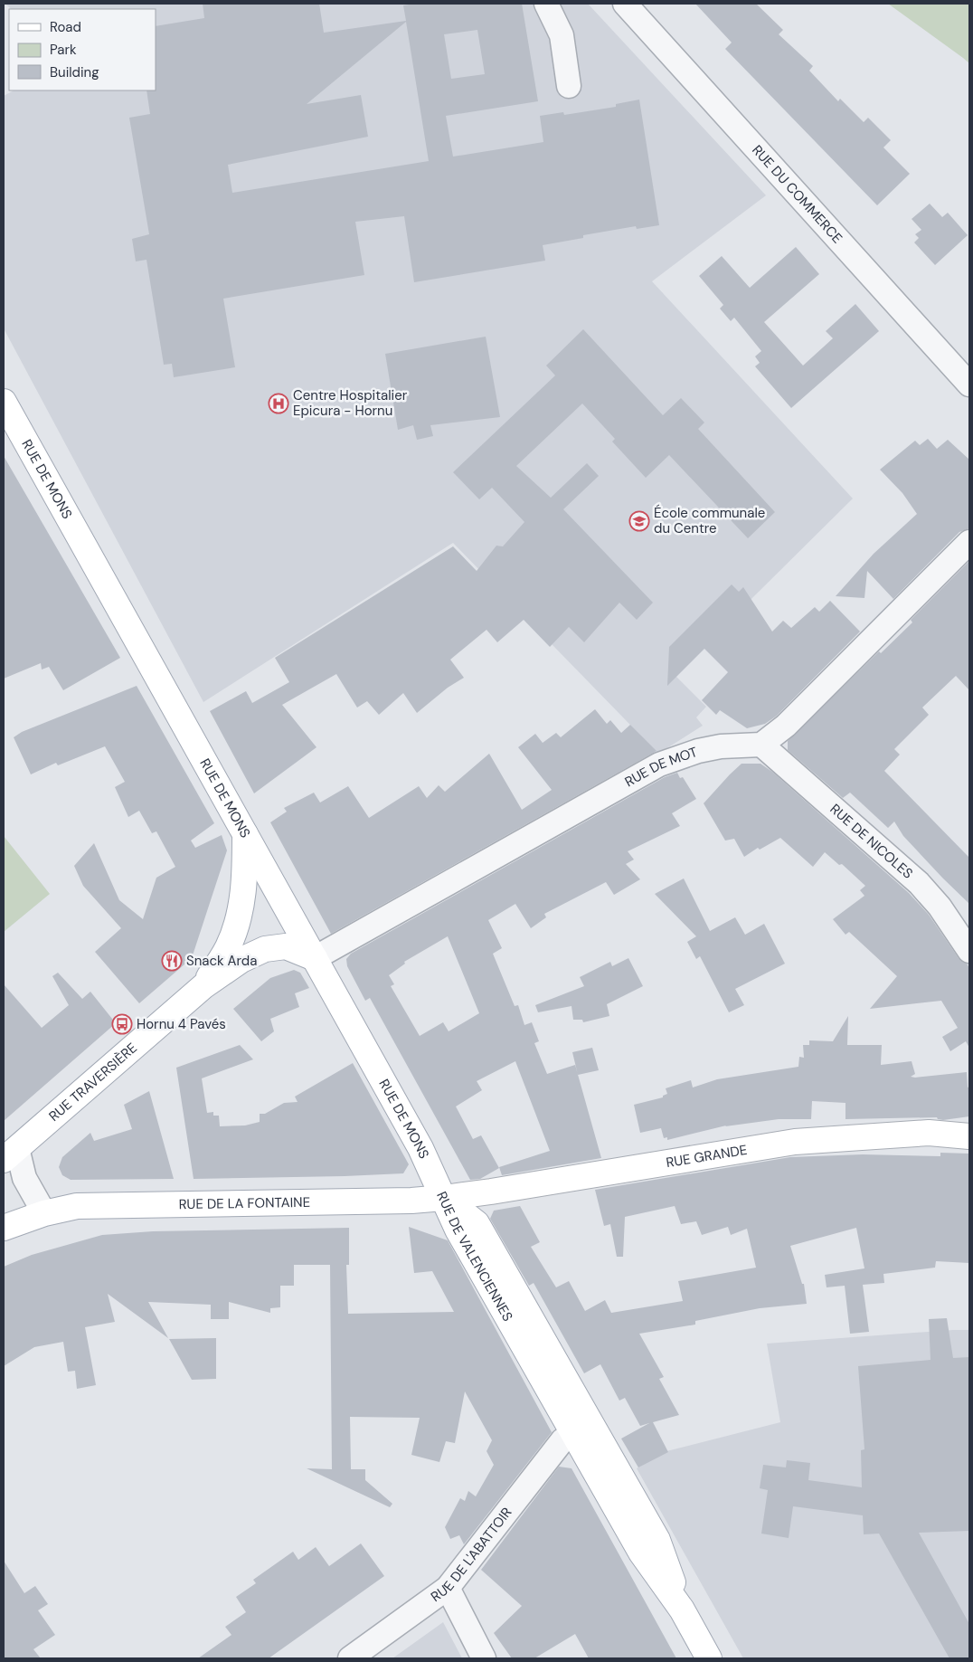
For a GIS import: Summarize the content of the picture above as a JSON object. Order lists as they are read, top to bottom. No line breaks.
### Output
{"streets":{"main road":["RUE DE MONS","RUE TRAVERSIÈRE","RUE GRANDE","RUE DE LA FONTAINE","RUE DE VALENCIENNES"],"street":["RUE DU COMMERCE","RUE DE MOT","RUE DE NICOLES","RUE DE L'ABATTOIR"]},"crossings":[["RUE DE MONS","RUE DE MOT"],["RUE DE MONS","RUE TRAVERSIÈRE"],["RUE DE MONS","RUE GRANDE"],["RUE DE MONS","RUE DE LA FONTAINE"],["RUE DE MONS","RUE DE VALENCIENNES"],["RUE DE MOT","RUE DE NICOLES"],["RUE DE MOT","RUE TRAVERSIÈRE"],["RUE GRANDE","RUE DE LA FONTAINE"],["RUE GRANDE","RUE DE VALENCIENNES"],["RUE DE LA FONTAINE","RUE DE VALENCIENNES"],["RUE DE VALENCIENNES","RUE DE L'ABATTOIR"]],"places":{"hospital":["Centre Hospitalier Epicura - Hornu"],"school or university":["École communale du Centre"],"restaurant":["Snack Arda"],"bus stop":["Hornu 4 Pavés"]},"legend":["Road","Park","Building"]}
